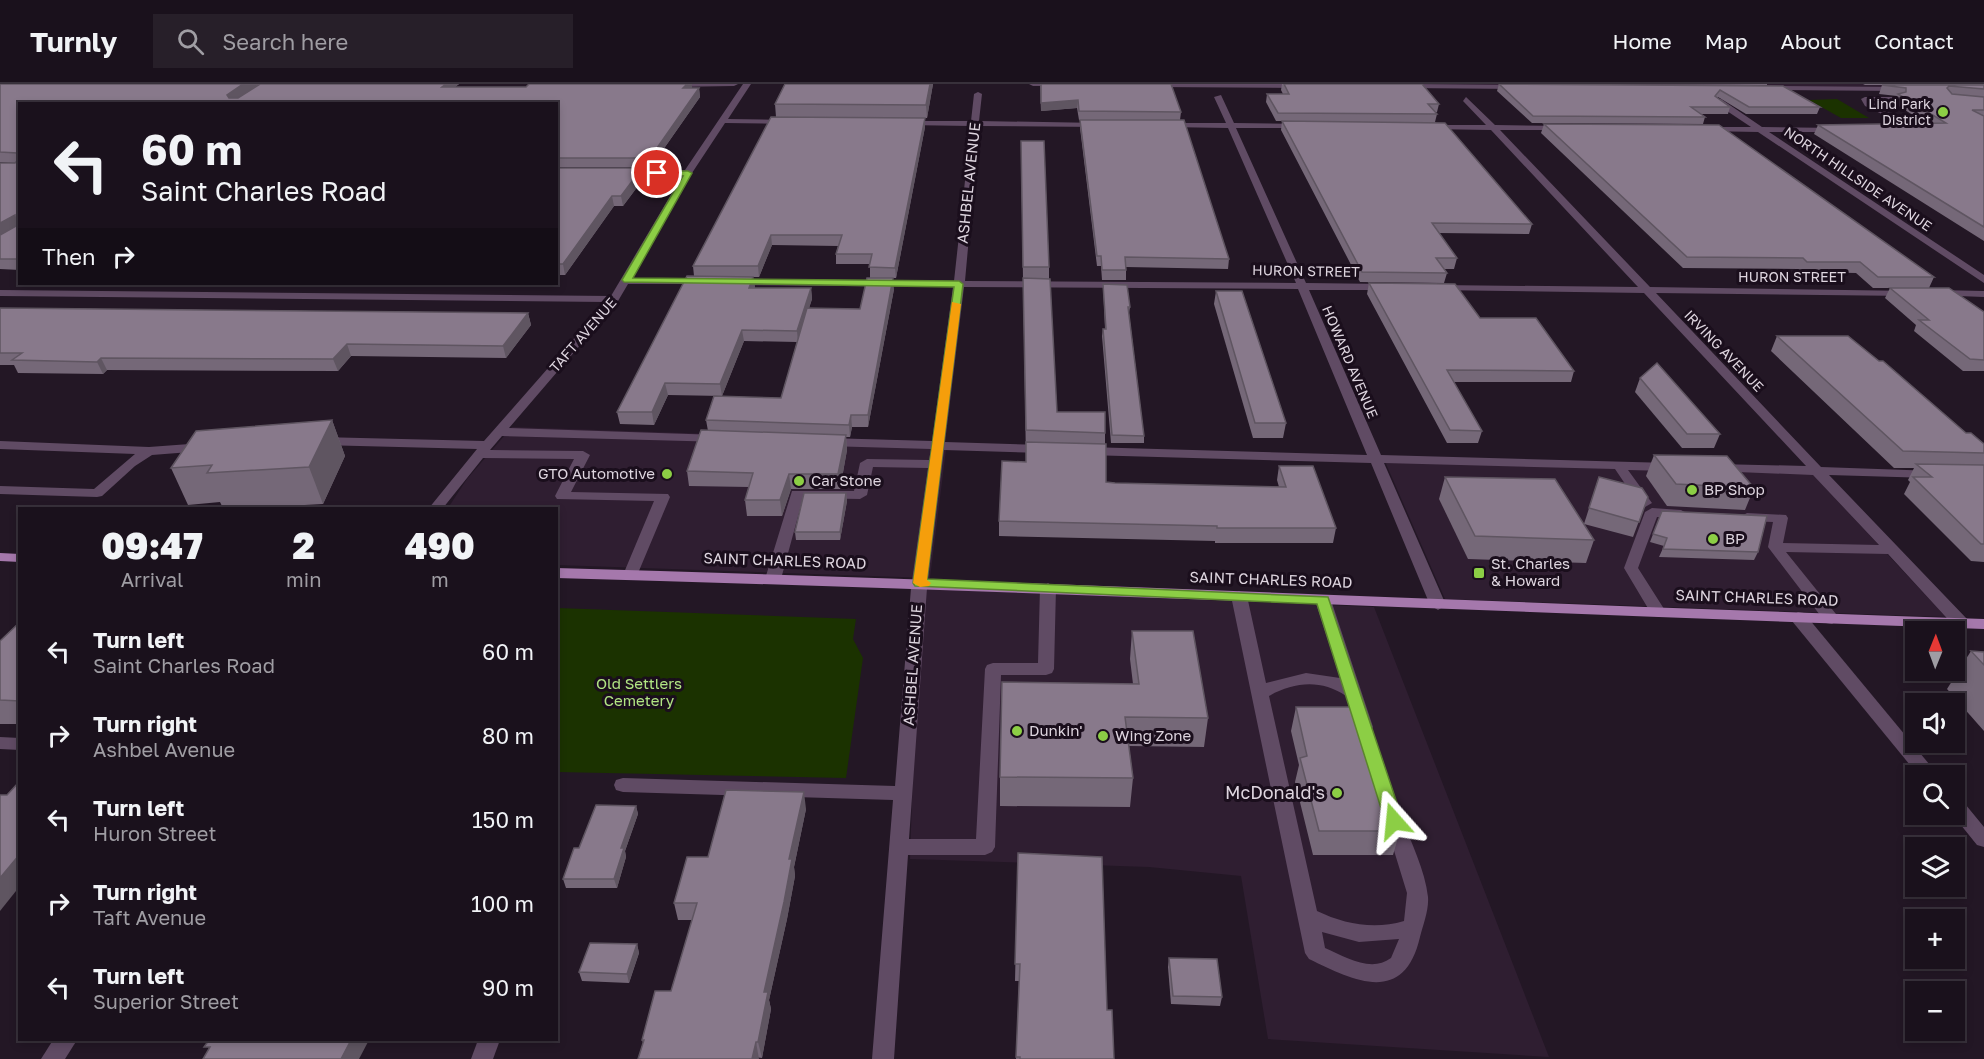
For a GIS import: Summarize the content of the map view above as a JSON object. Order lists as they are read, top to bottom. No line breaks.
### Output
{"streets":{"main road":["SAINT CHARLES ROAD"],"street":["NORTH HILLSIDE AVENUE","ASHBEL AVENUE","HURON STREET","TAFT AVENUE","IRVING AVENUE","HOWARD AVENUE"]},"crossings":[["ASHBEL AVENUE","HURON STREET"],["ASHBEL AVENUE","SAINT CHARLES ROAD"],["HURON STREET","TAFT AVENUE"],["HURON STREET","IRVING AVENUE"],["HURON STREET","HOWARD AVENUE"],["HOWARD AVENUE","SAINT CHARLES ROAD"]],"parks":["Old Settlers Cemetery"],"places":{"other":["Lind Park District","GTO Automotive","Car Stone","BP Shop","BP","Dunkin'","Wing Zone","McDonald's"],"transit":["St. Charles & Howard"]},"north":"top","page":{"header":"Turnly","search":"Search here","nav":["Home","Map","About","Contact"],"turn":["60 m","Saint Charles Road"],"then":"Then","eta":["09:47","Arrival","2","min","490","m"],"list":[{"name":"Turn left","note":"Saint Charles Road","value":"60 m"},{"name":"Turn right","note":"Ashbel Avenue","value":"80 m"},{"name":"Turn left","note":"Huron Street","value":"150 m"},{"name":"Turn right","note":"Taft Avenue","value":"100 m"},{"name":"Turn left","note":"Superior Street","value":"90 m"}],"map_buttons":["+","−"]}}
